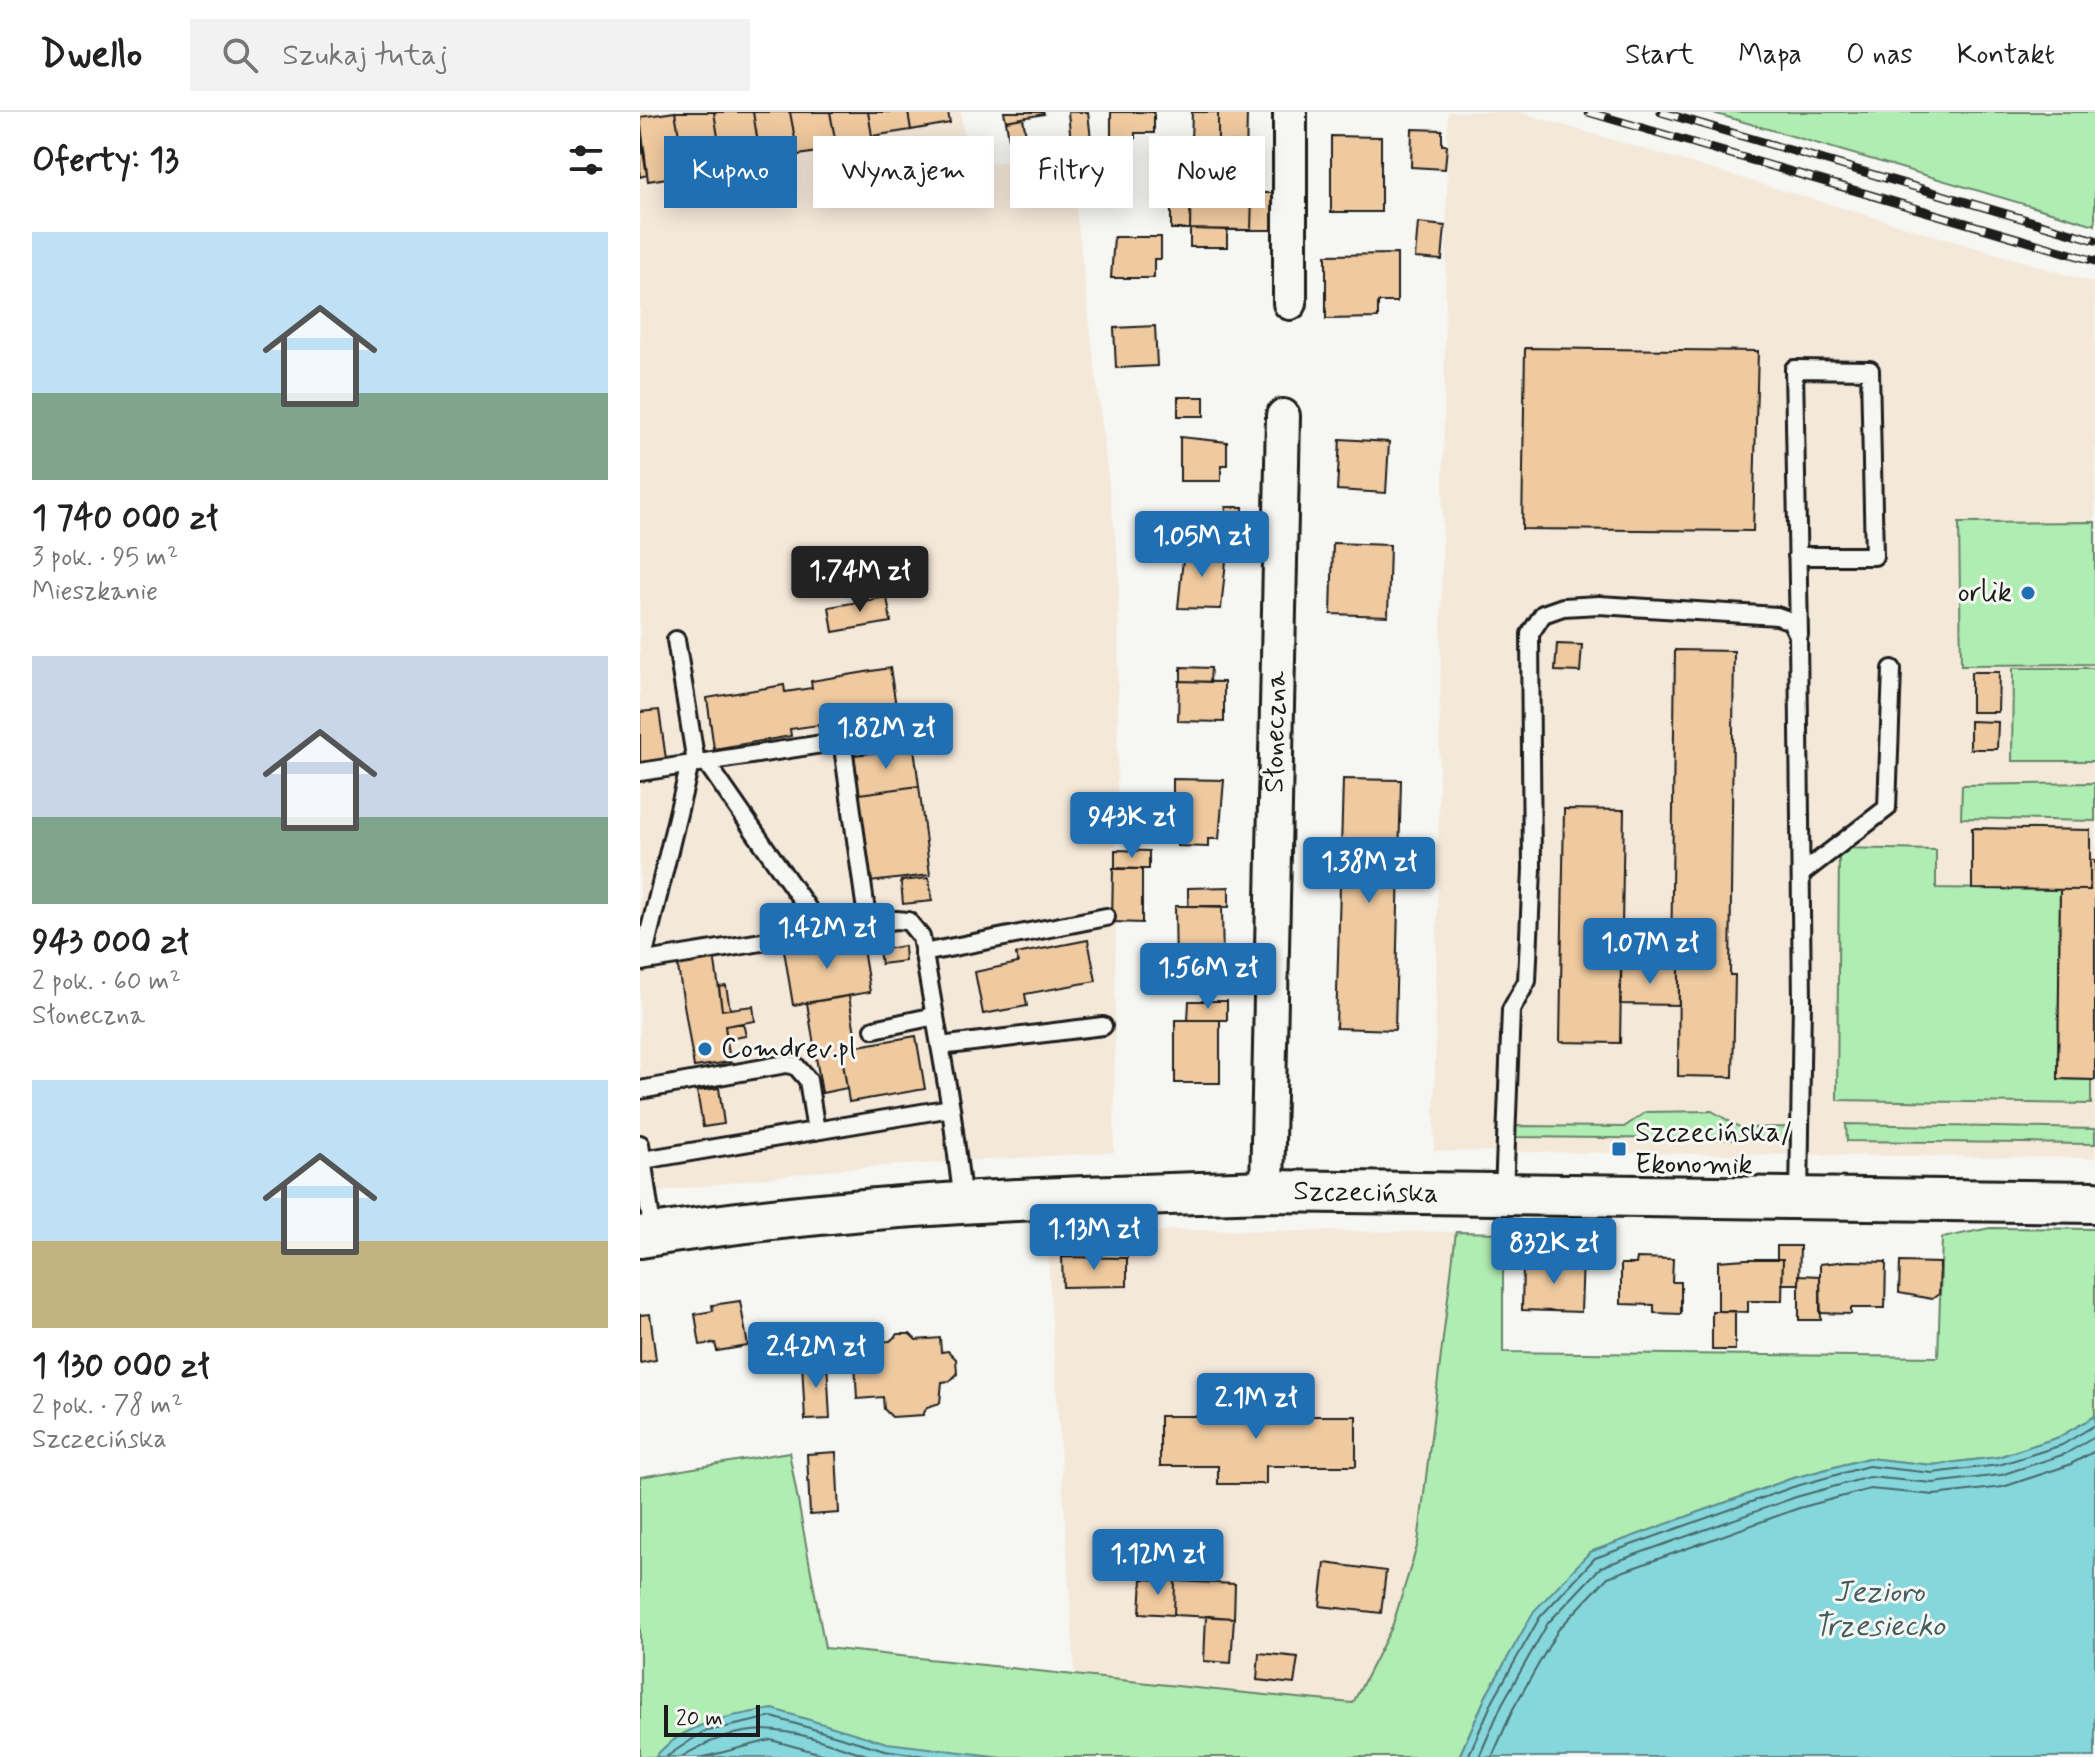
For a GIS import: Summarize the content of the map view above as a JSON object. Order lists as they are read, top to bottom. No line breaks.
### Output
{"streets":{"street":["Słoneczna","Szczecińska"]},"crossings":[["Słoneczna","Szczecińska"]],"water":["Jezioro Trzesiecko"],"places":{"other":["orlik","Comdrev.pl"],"transit":["Szczecińska/ Ekonomik"]},"scale_bar":"20 m","page":{"header":"Dwello","search":"Szukaj tutaj","nav":["Start","Mapa","O nas","Kontakt"],"heading":"Oferty: 13","chip":["Kupno","Wynajem","Filtry","Nowe"],"list":[{"name":"1 740 000 zł","note":"3 pok. · 95 m² · Mieszkanie"},{"name":"943 000 zł","note":"2 pok. · 60 m² · Słoneczna"},{"name":"1 130 000 zł","note":"2 pok. · 78 m² · Szczecińska"}],"price":["1.05M zł","1.74M zł","1.82M zł","943K zł","1.38M zł","1.42M zł","1.07M zł","1.56M zł","1.13M zł","832K zł","2.42M zł","2.1M zł","1.12M zł"],"scale":"20 m"}}
